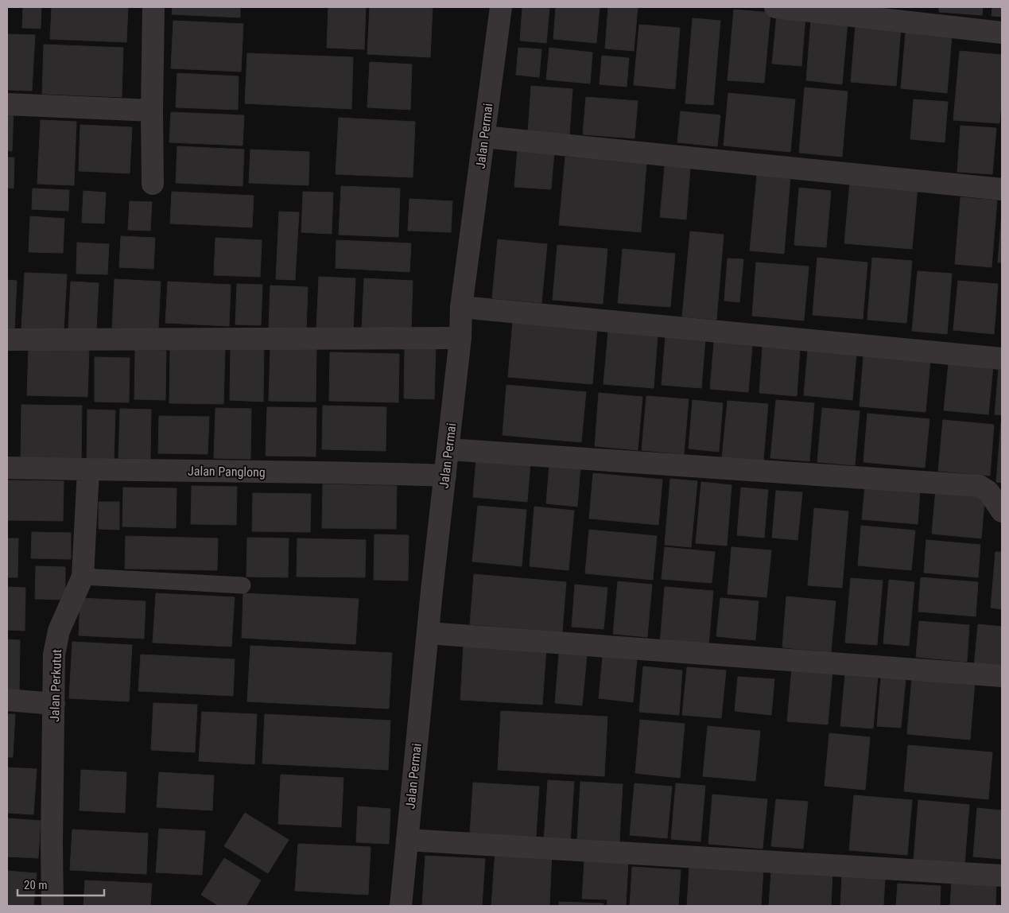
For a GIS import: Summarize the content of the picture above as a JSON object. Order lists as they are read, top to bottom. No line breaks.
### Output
{"streets":{"street":["Jalan Permai","Jalan Panglong","Jalan Perkutut"]},"crossings":[["Jalan Permai","Jalan Panglong"],["Jalan Panglong","Jalan Perkutut"]],"scale_bar":"20 m"}
